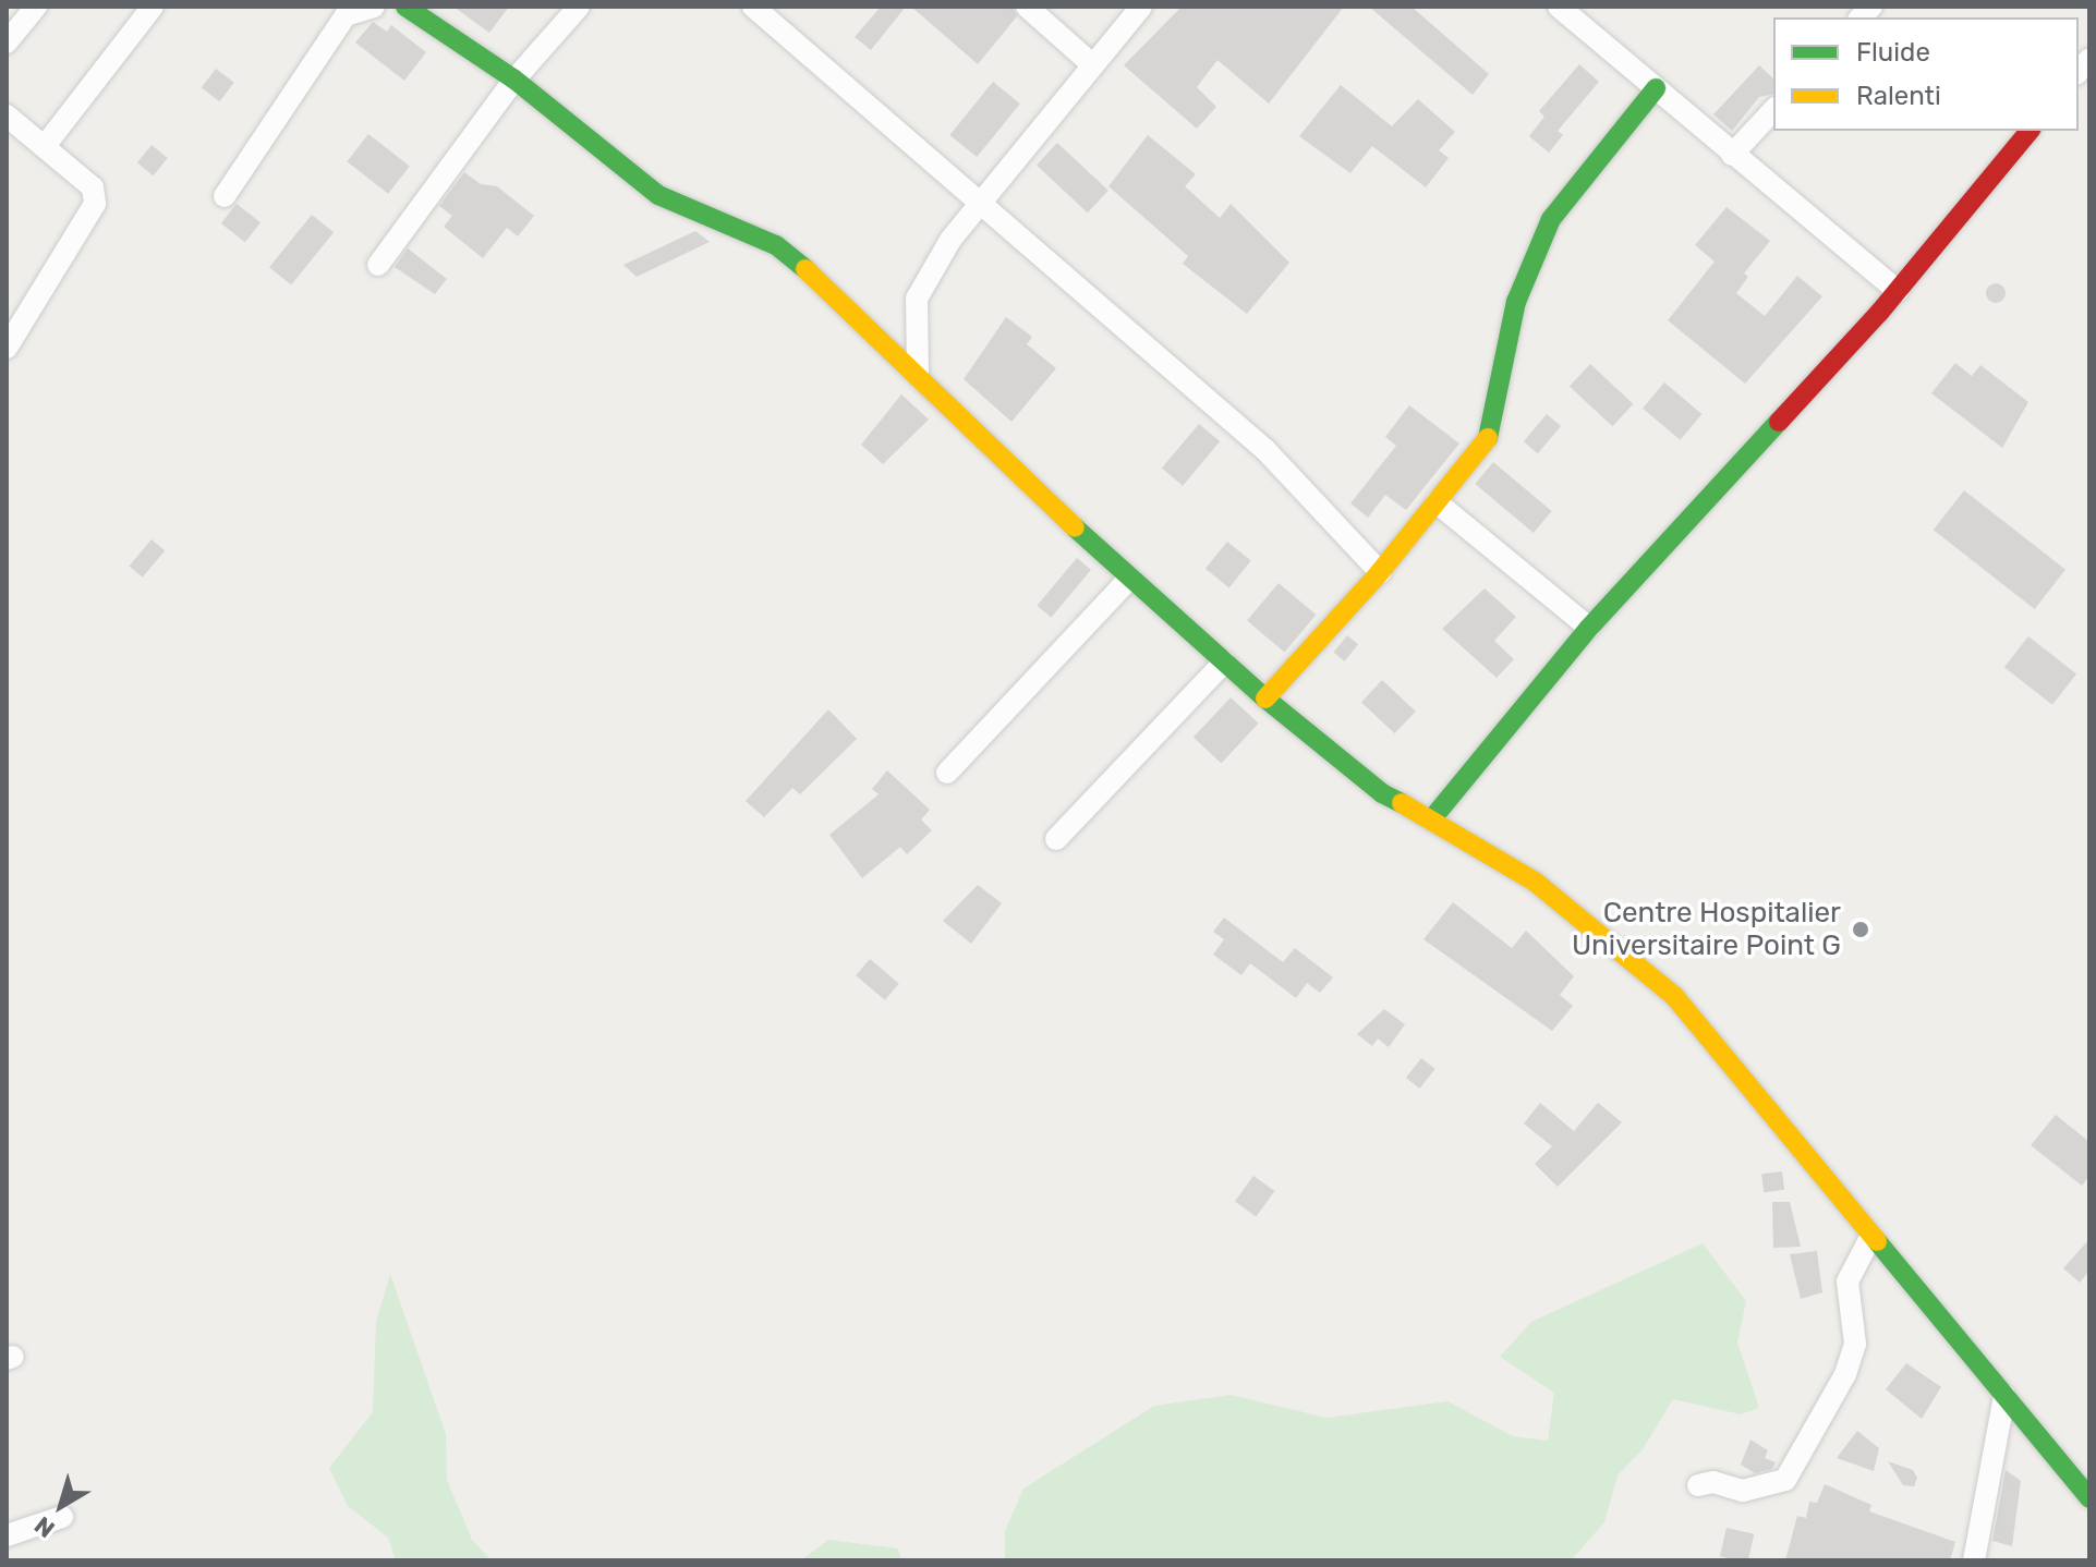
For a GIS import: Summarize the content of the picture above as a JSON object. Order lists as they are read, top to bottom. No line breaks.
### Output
{"places":["Centre Hospitalier Universitaire Point G"],"legend":["Fluide","Ralenti"],"north":"bottom left"}
